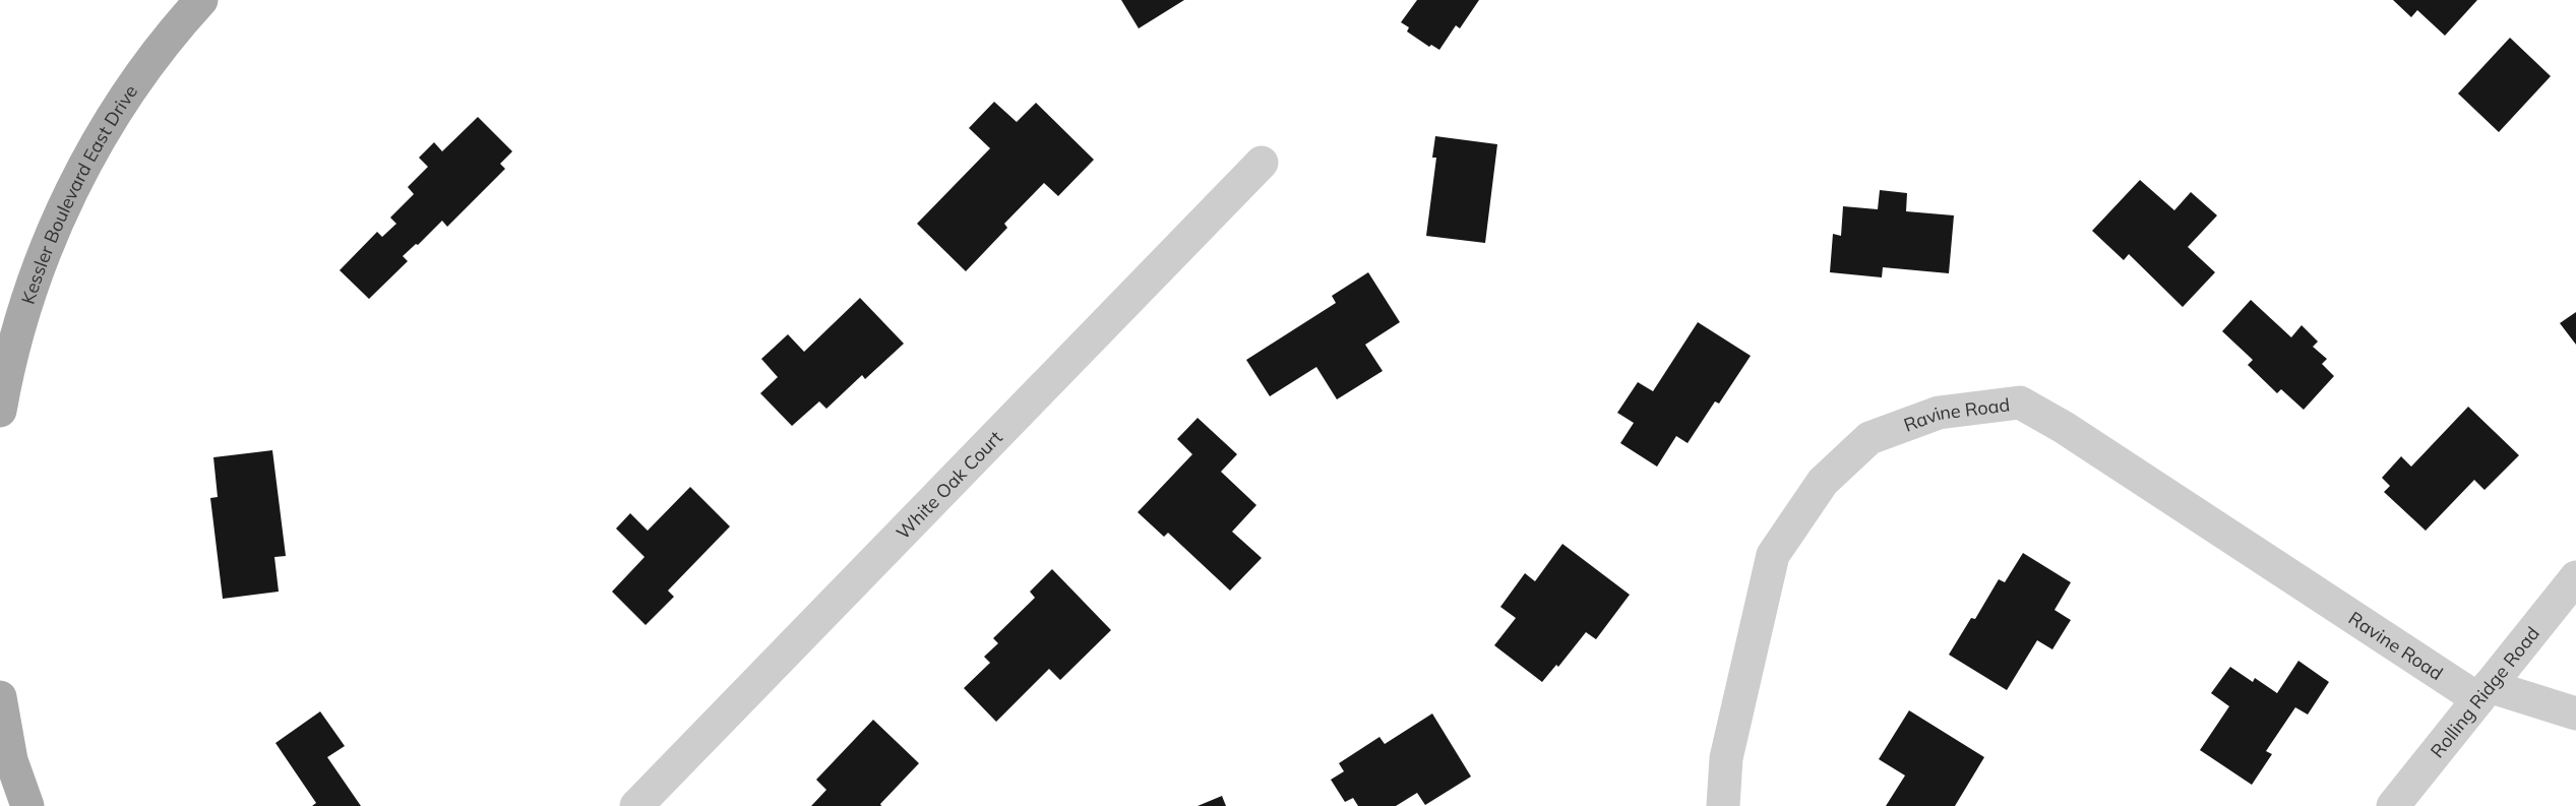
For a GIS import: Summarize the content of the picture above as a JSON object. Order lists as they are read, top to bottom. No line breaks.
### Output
{"streets":{"main road":["Kessler Boulevard East Drive"],"street":["Ravine Road","White Oak Court","Rolling Ridge Road"]},"crossings":[["Ravine Road","Rolling Ridge Road"]]}
